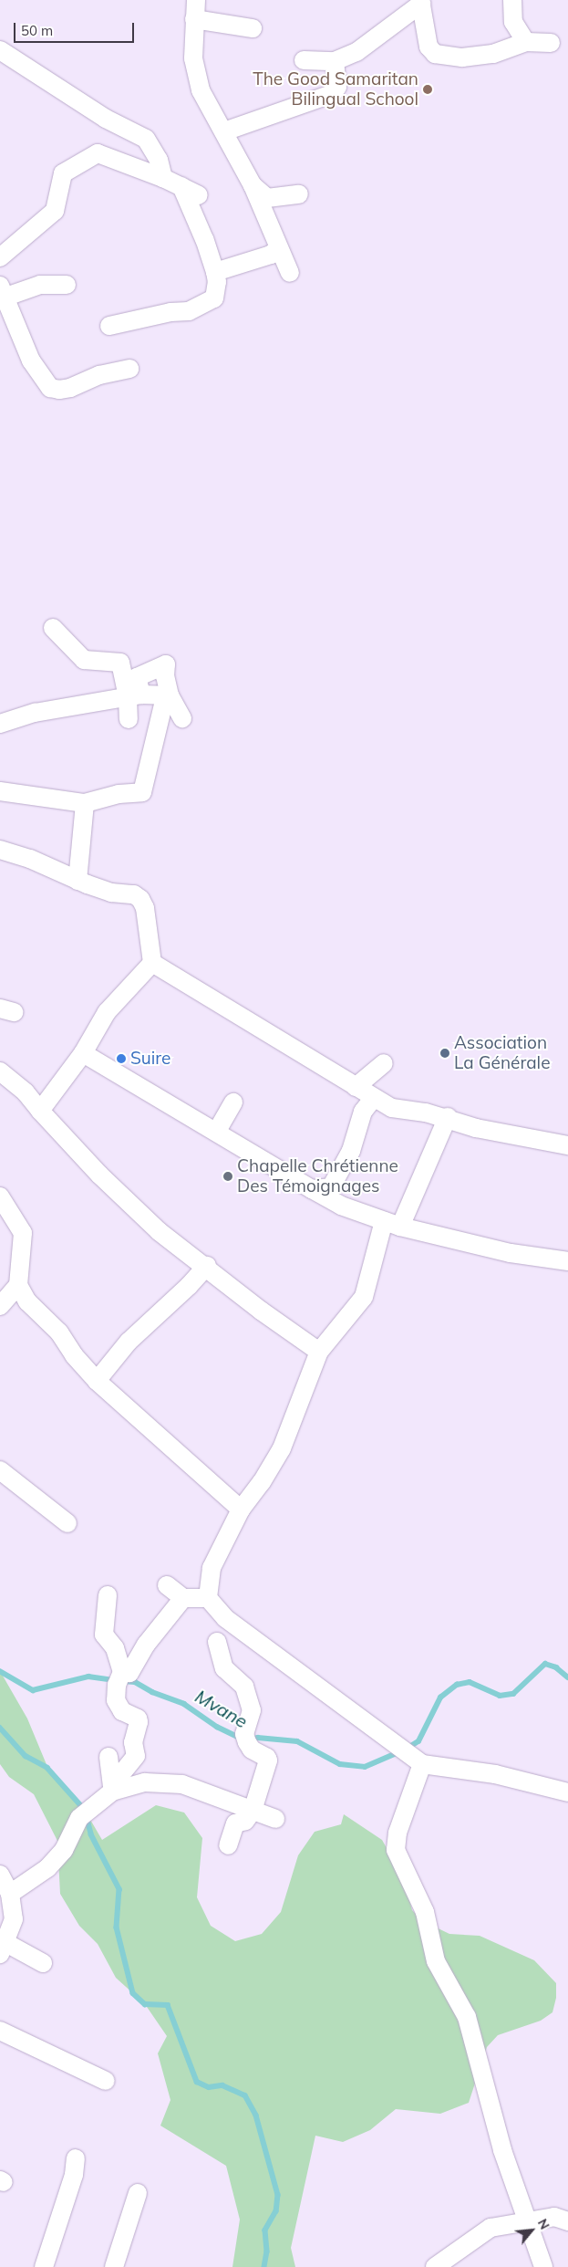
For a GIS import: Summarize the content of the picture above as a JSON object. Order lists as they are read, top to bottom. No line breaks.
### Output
{"water":["Mvane"],"places":["The Good Samaritan Bilingual School","Association La Générale","Suire","Chapelle Chrétienne Des Témoignages"],"scale_bar":"50 m","north":"top right"}
